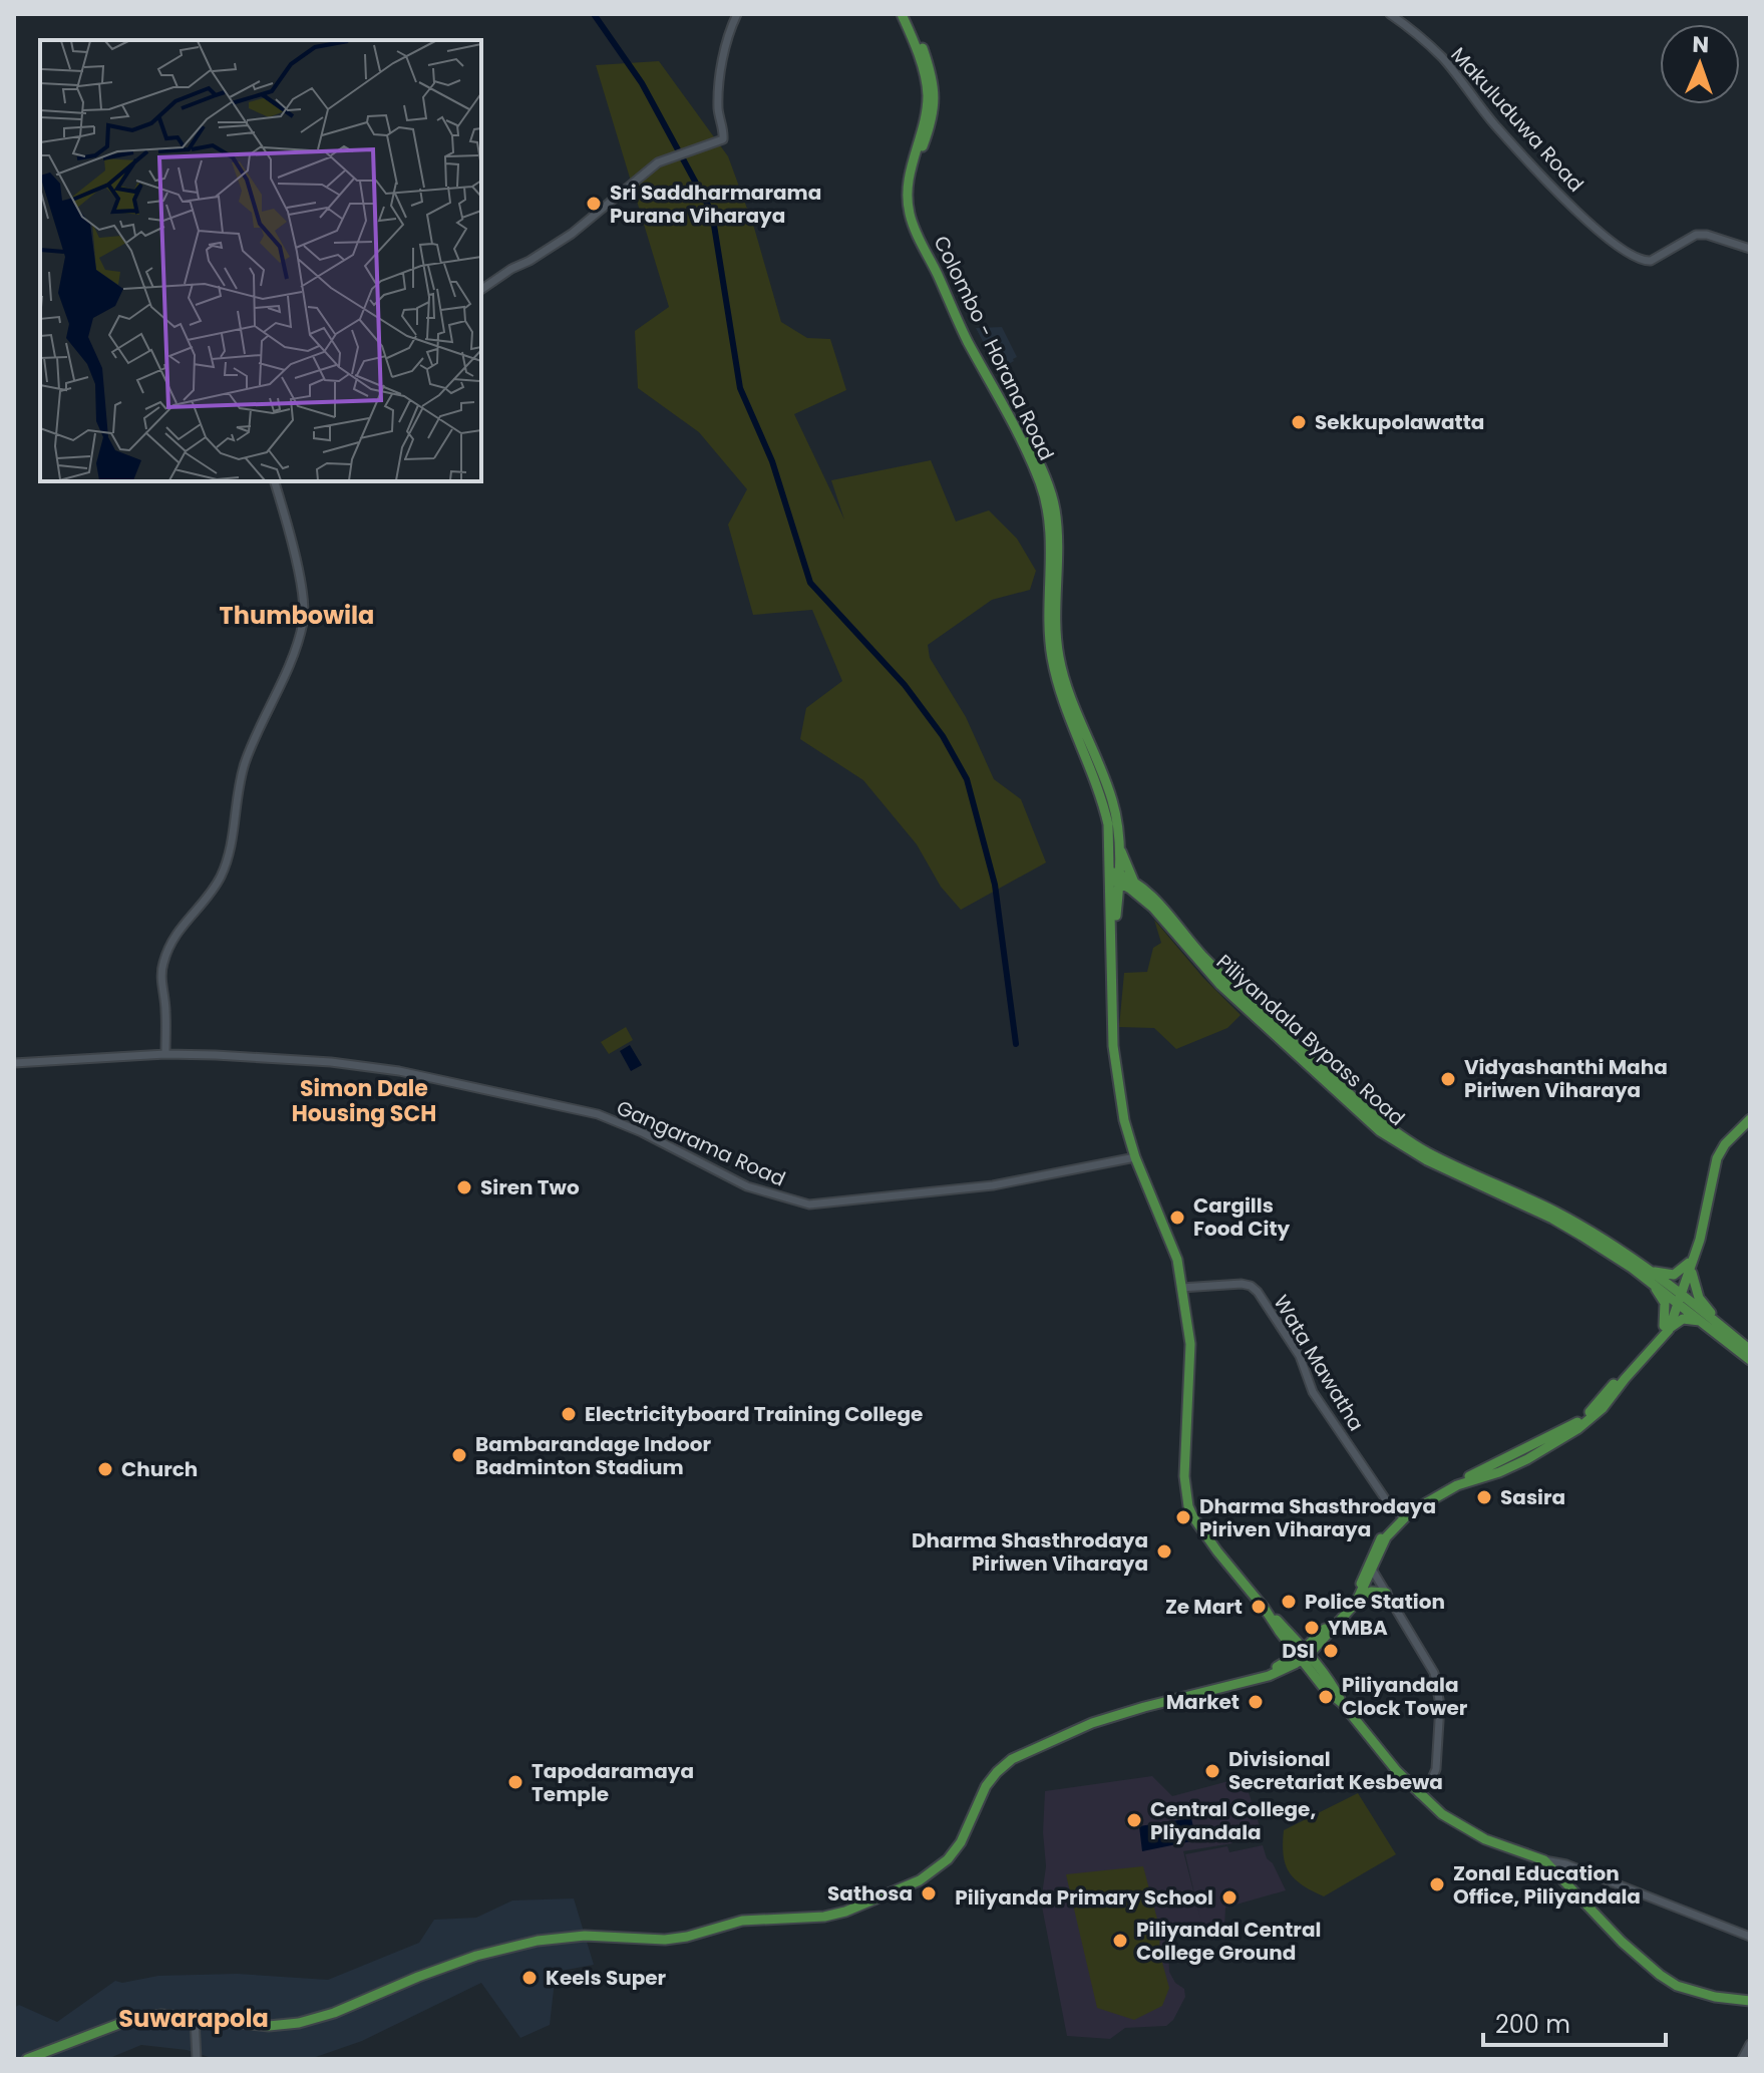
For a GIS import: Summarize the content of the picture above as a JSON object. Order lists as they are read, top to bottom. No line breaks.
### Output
{"streets":{"main road":["Colombo - Horana Road","Piliyandala Bypass Road"],"street":["Makuluduwa Road","Gangarama Road","Wata Mawatha"]},"districts":["Thumbowila","Simon Dale Housing SCH","Suwarapola"],"places":["Sri Saddharmarama Purana Viharaya","Sekkupolawatta","Vidyashanthi Maha Piriwen Viharaya","Siren Two","Cargills Food City","Electricityboard Training College","Bambarandage Indoor Badminton Stadium","Church","Sasira","Dharma Shasthrodaya Piriven Viharaya","Dharma Shasthrodaya Piriwen Viharaya","Police Station","Ze Mart","YMBA","DSI","Piliyandala Clock Tower","Market","Divisional Secretariat Kesbewa","Tapodaramaya Temple","Central College, Pliyandala","Zonal Education Office, Piliyandala","Sathosa","Piliyanda Primary School","Piliyandal Central College Ground","Keels Super"],"scale_bar":"200 m","north":"top"}
